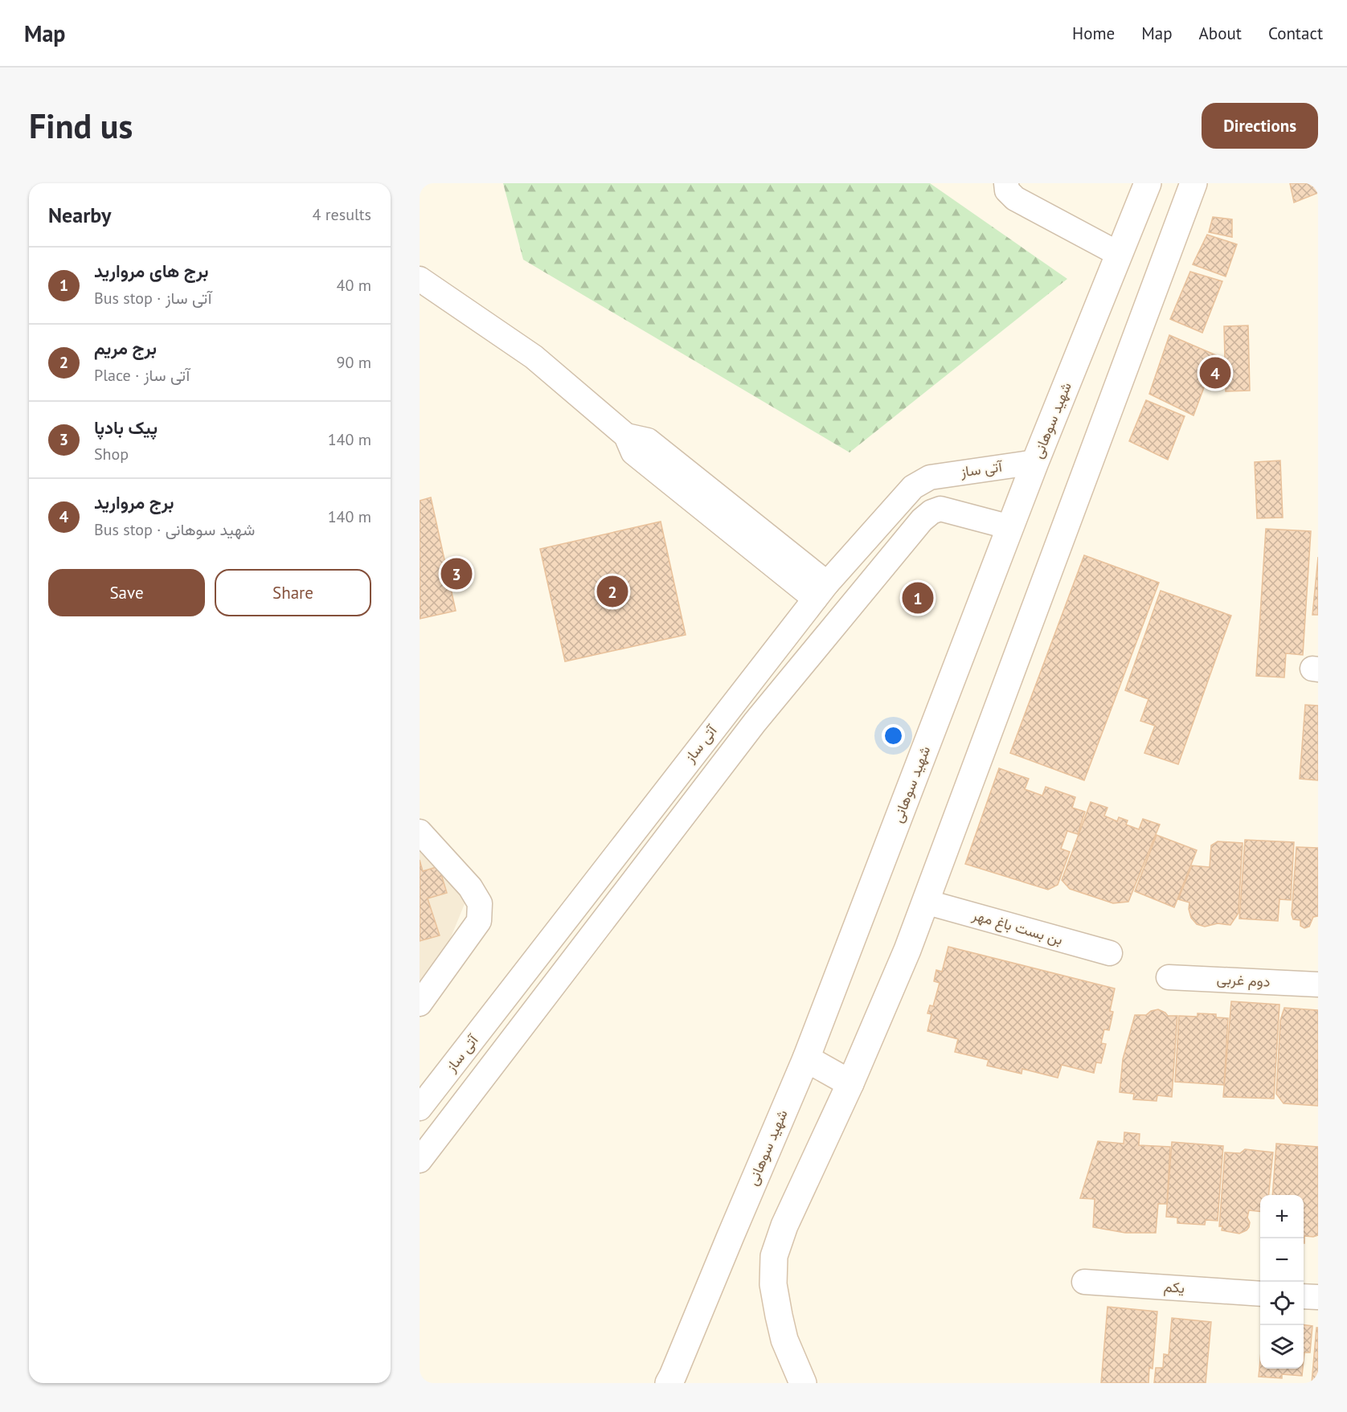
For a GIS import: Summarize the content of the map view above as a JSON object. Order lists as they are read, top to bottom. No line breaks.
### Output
{"streets":{"main road":["شهید سوهانی"],"street":["آتی ساز","بن بست باغ مهر","دوم غربی","یکم"]},"crossings":[["شهید سوهانی","آتی ساز"]],"page":{"header":"Map","nav":["Home","Map","About","Contact"],"buttons":["Directions",["Save","Share"]],"title":"Find us","heading":["Nearby","4 results"],"list":[{"mark":"1","name":"برج های مروارید","note":"Bus stop · آتی ساز","value":"40 m"},{"mark":"2","name":"برج مریم","note":"Place · آتی ساز","value":"90 m"},{"mark":"3","name":"پیک بادپا","note":"Shop","value":"140 m"},{"mark":"4","name":"برج مروارید","note":"Bus stop · شهید سوهانی","value":"140 m"}],"pins":["4","3","2","1"],"map_buttons":["+","−"]}}
